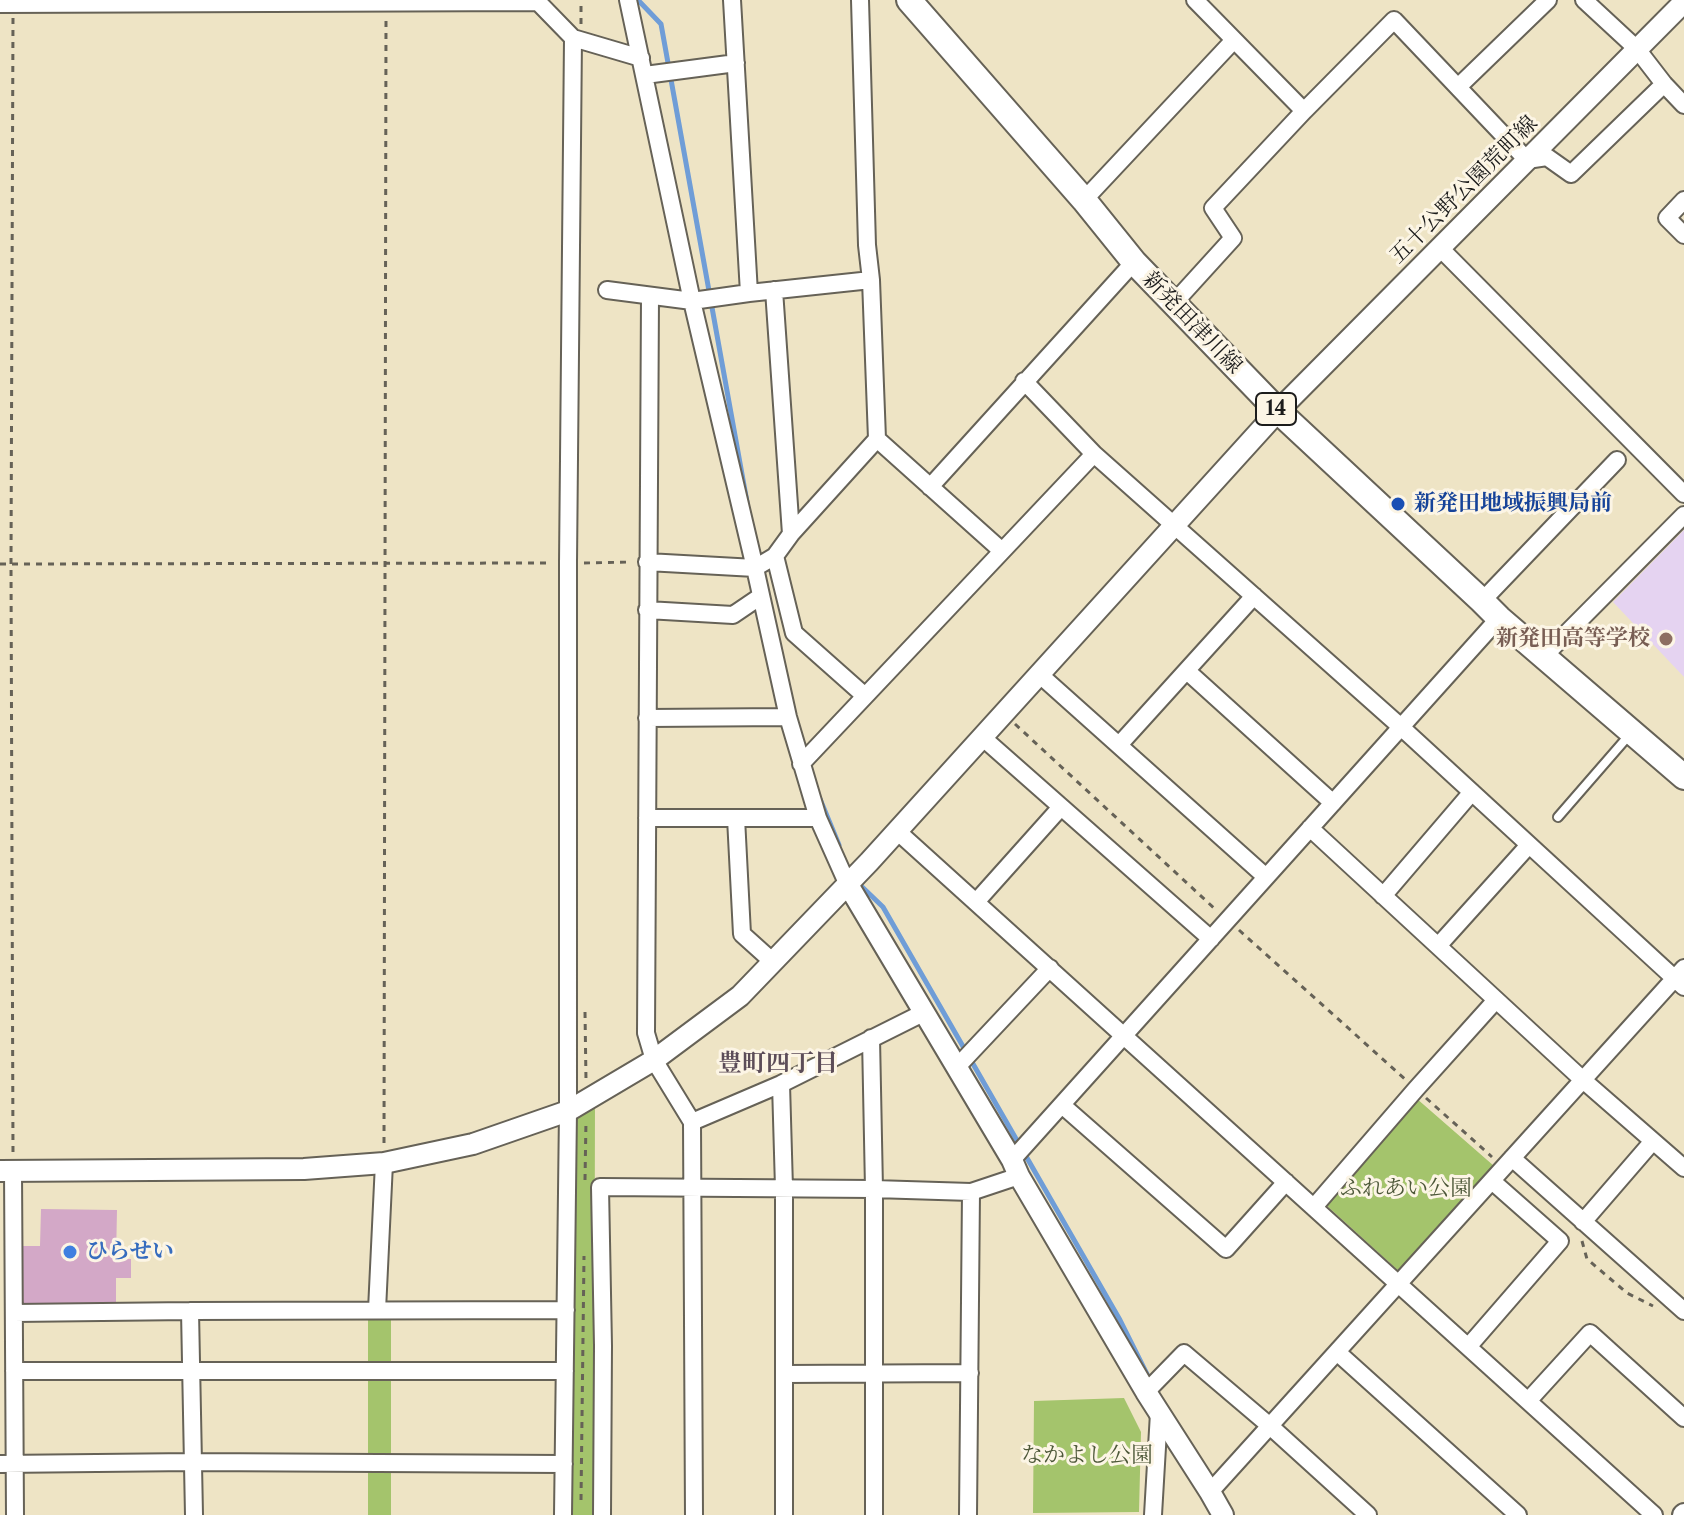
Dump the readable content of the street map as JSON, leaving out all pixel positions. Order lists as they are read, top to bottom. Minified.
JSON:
{"streets":{"main road":["新発田津川線","14"],"street":["五十公野公園荒町線"]},"crossings":[["五十公野公園荒町線","新発田津川線"]],"districts":["豊町四丁目"],"parks":["ふれあい公園","なかよし公園"],"places":["新発田地域振興局前","新発田高等学校","ひらせい"]}
